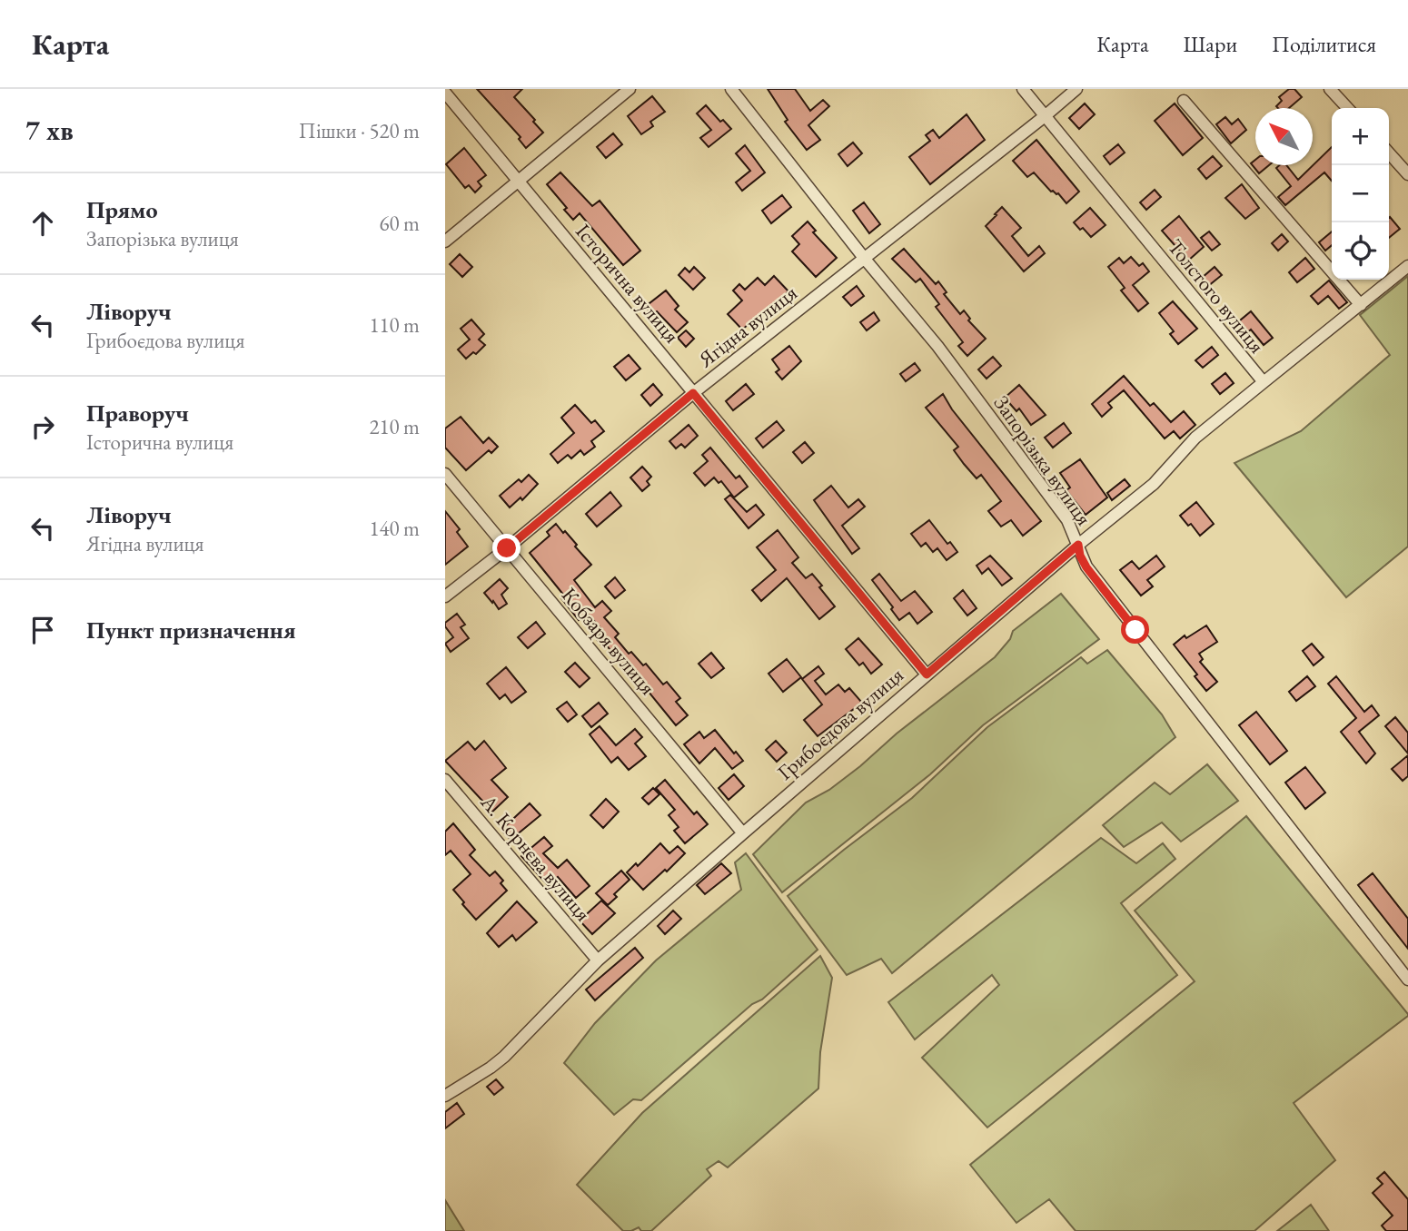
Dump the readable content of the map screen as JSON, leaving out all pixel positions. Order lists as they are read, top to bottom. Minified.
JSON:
{"streets":{"street":["Історична вулиця","Толстого вулиця","Ягідна вулиця","Запорізька вулиця","Кобзаря вулиця","Грибоєдова вулиця","А. Корнєва вулиця"]},"crossings":[["Історична вулиця","Ягідна вулиця"],["Історична вулиця","Грибоєдова вулиця"],["Толстого вулиця","Ягідна вулиця"],["Толстого вулиця","Грибоєдова вулиця"],["Ягідна вулиця","Запорізька вулиця"],["Ягідна вулиця","Кобзаря вулиця"],["Запорізька вулиця","Грибоєдова вулиця"],["Кобзаря вулиця","Грибоєдова вулиця"],["Грибоєдова вулиця","А. Корнєва вулиця"]],"north":"top left","page":{"header":"Карта","nav":["Карта","Шари","Поділитися"],"heading":["7 хв","Пішки · 520 m"],"map_buttons":["+","−"],"list":[["Прямо","Запорізька вулиця","60 m"],["Ліворуч","Грибоєдова вулиця","110 m"],["Праворуч","Історична вулиця","210 m"],["Ліворуч","Ягідна вулиця","140 m"],"Пункт призначення"]}}
